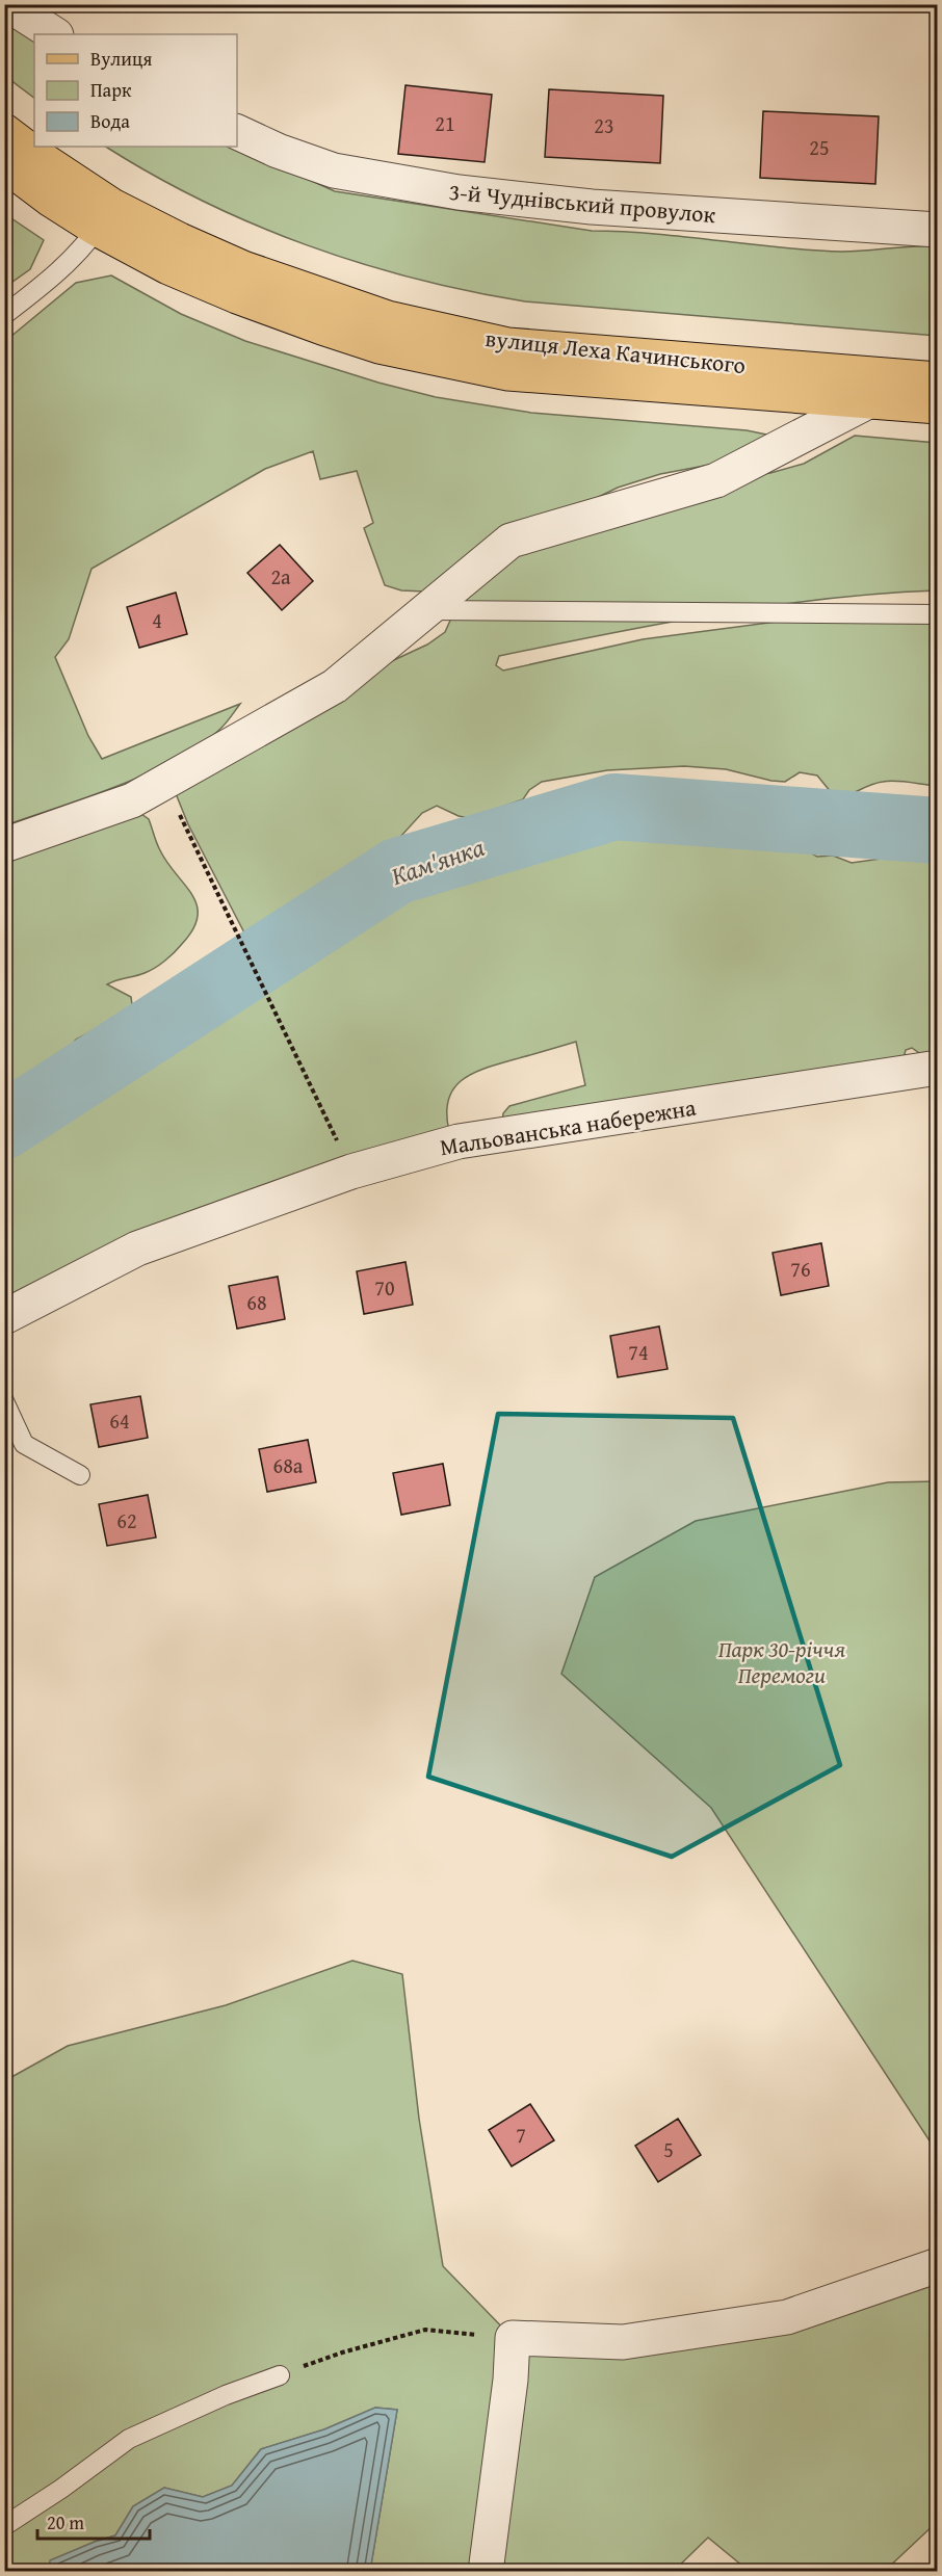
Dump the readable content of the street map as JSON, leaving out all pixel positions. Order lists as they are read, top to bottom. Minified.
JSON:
{"streets":{"main road":["вулиця Леха Качинського"],"street":["3-й Чуднівський провулок","Мальованська набережна"]},"water":["Кам'янка"],"parks":["Парк 30-річчя Перемоги"],"house_numbers":["21","23","25","2а","4","76","70","68","74","64","68а","62","7","5"],"legend":["Вулиця","Парк","Вода"],"scale_bar":"20 m"}
